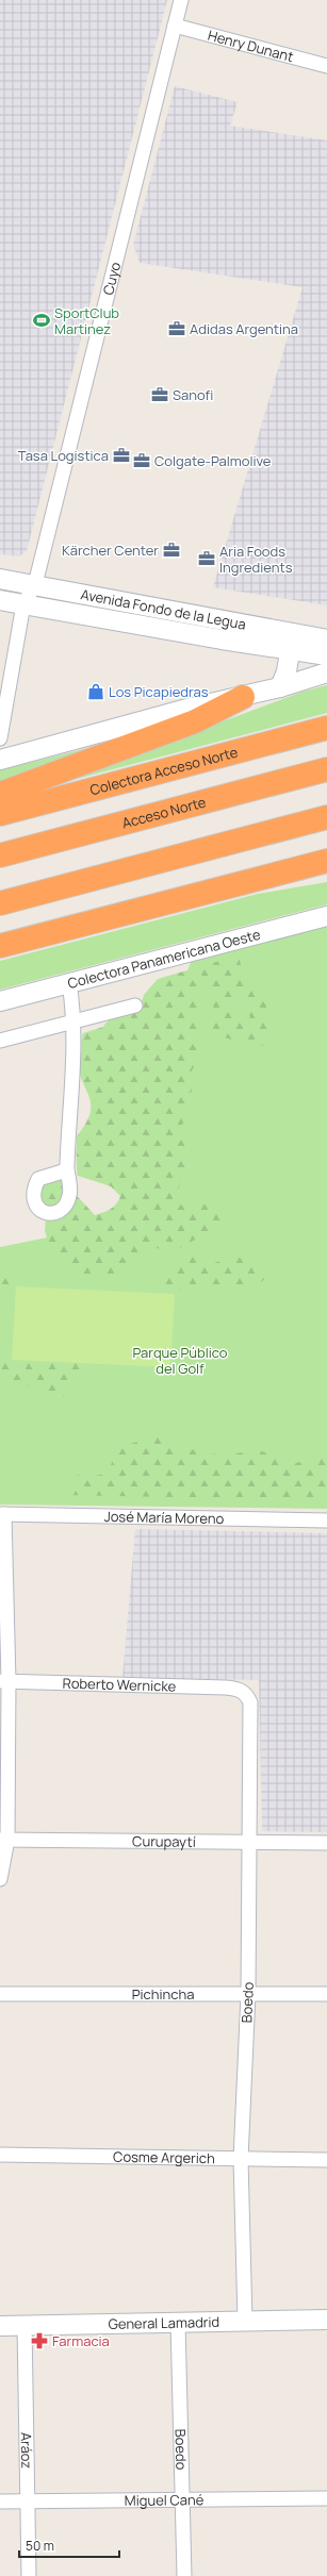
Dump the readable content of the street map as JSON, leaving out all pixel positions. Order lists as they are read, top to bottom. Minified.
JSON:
{"streets":{"highway":["Colectora Acceso Norte","Acceso Norte"],"street":["Henry Dunant","Cuyo","Avenida Fondo de la Legua","Colectora Panamericana Oeste","José María Moreno","Roberto Wernicke","Curupaytí","Pichincha","Boedo","Cosme Argerich","General Lamadrid","Aráoz","Miguel Cané"]},"crossings":[["Henry Dunant","Cuyo"],["Cuyo","Avenida Fondo de la Legua"],["Roberto Wernicke","Boedo"],["Curupaytí","Boedo"],["Pichincha","Boedo"],["Boedo","Cosme Argerich"],["Boedo","General Lamadrid"],["Boedo","Miguel Cané"],["General Lamadrid","Aráoz"],["Aráoz","Miguel Cané"]],"parks":["Parque Público del Golf"],"places":{"sports":["SportClub Martinez"],"office":["Adidas Argentina","Sanofi","Tasa Logistica","Colgate-Palmolive","Kärcher Center","Aria Foods Ingredients"],"shop":["Los Picapiedras"],"pharmacy":["Farmacia"]},"scale_bar":"50 m"}
